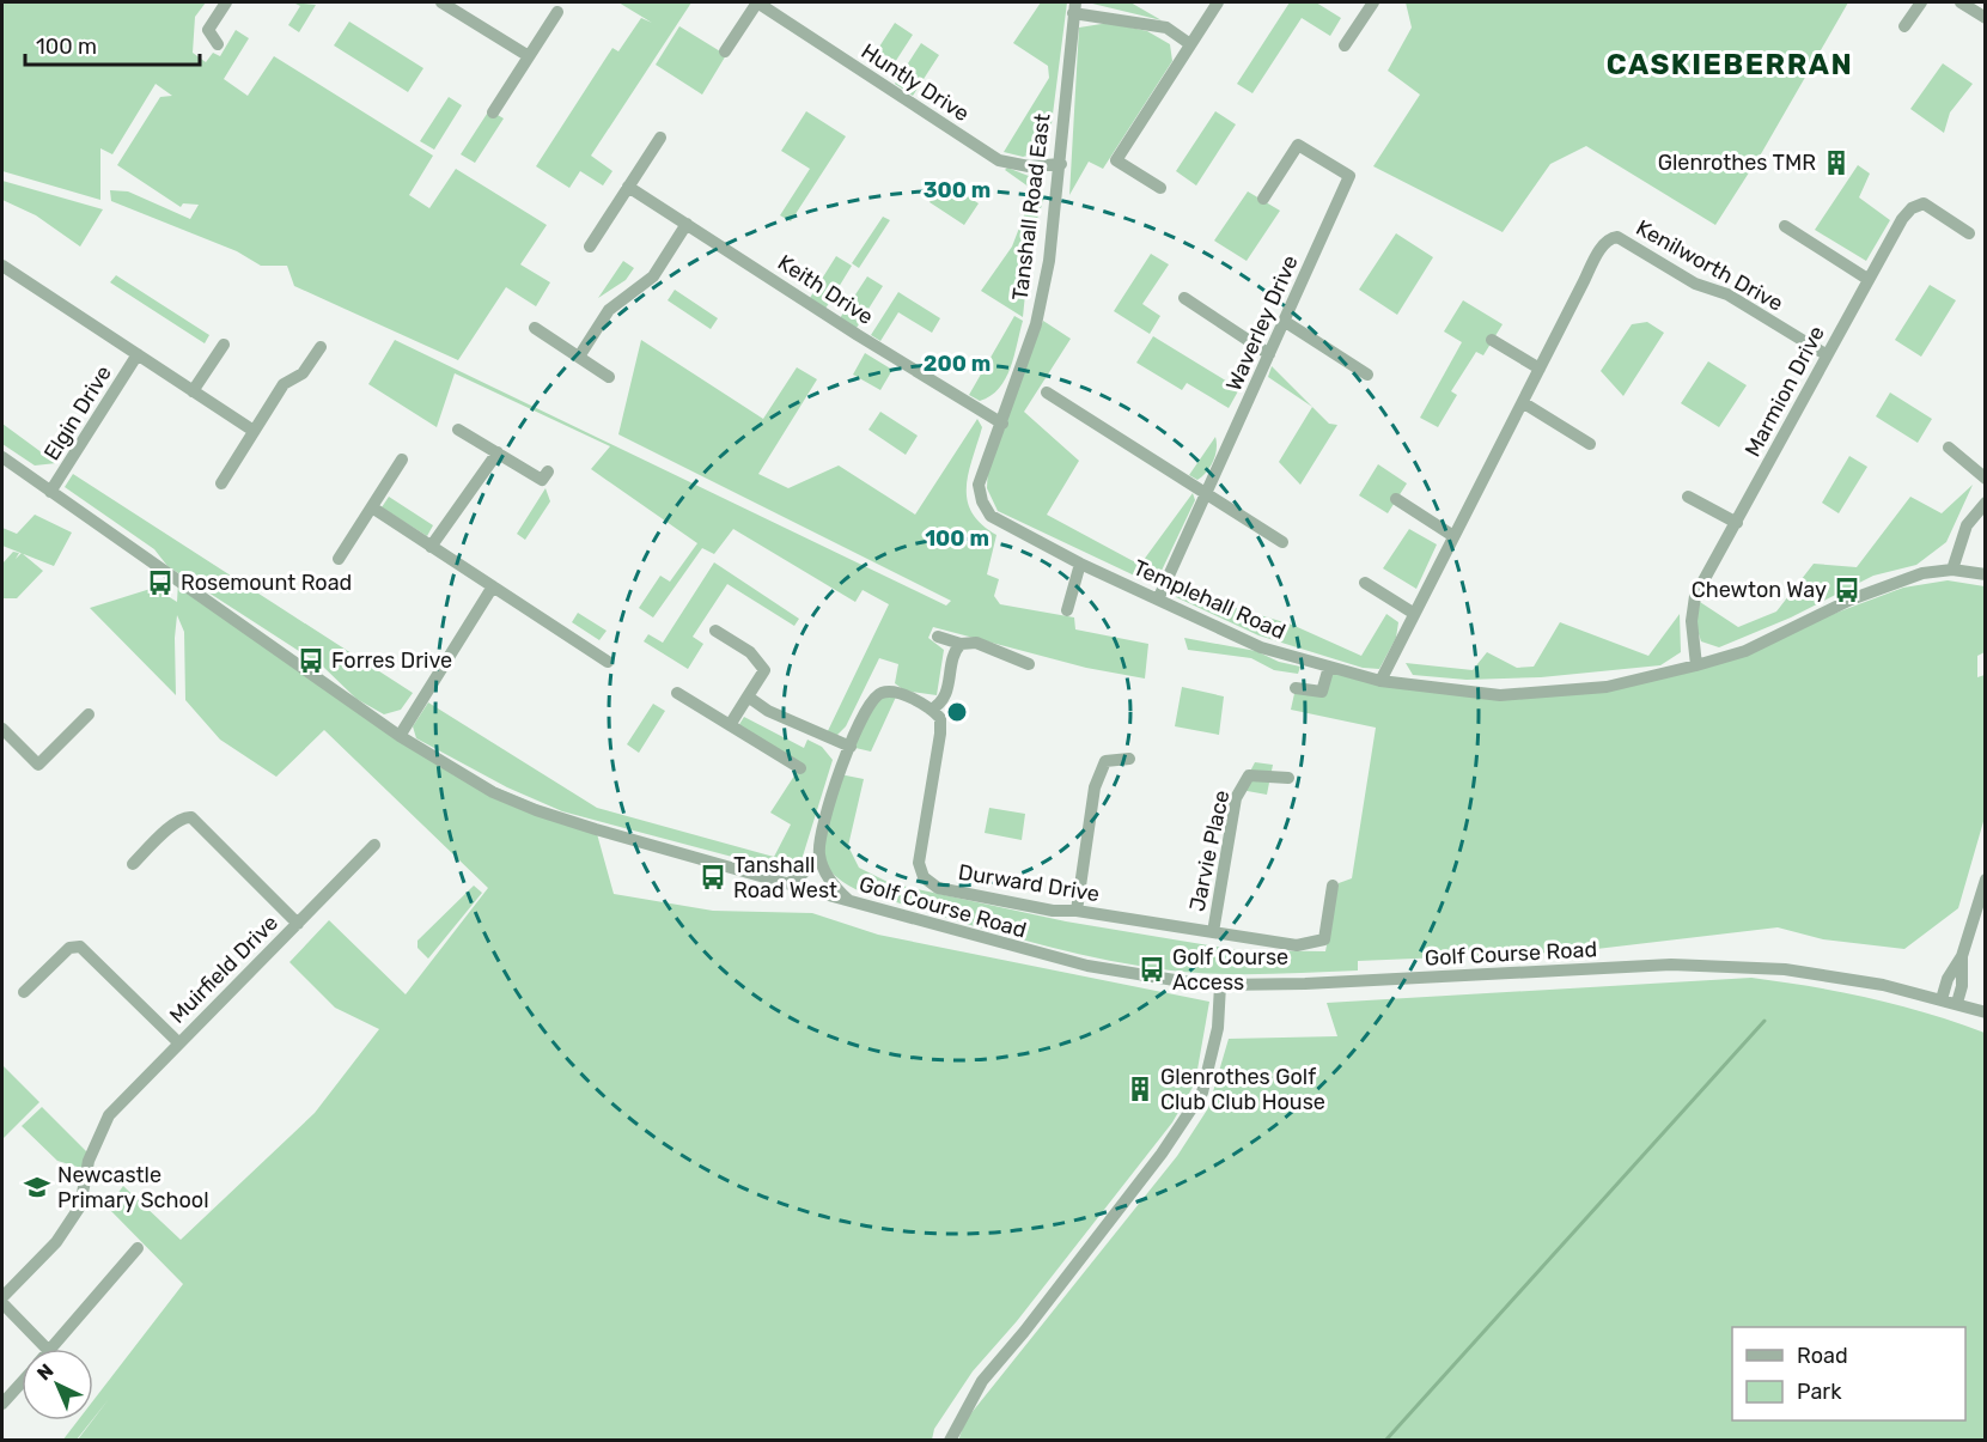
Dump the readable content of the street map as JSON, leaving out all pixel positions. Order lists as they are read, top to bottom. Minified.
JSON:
{"streets":{"street":["Huntly Drive","Tanshall Road East","Kenilworth Drive","Keith Drive","Waverley Drive","Marmion Drive","Elgin Drive","Templehall Road","Jarvie Place","Durward Drive","Golf Course Road","Muirfield Drive"]},"crossings":[["Huntly Drive","Tanshall Road East"],["Tanshall Road East","Keith Drive"],["Tanshall Road East","Templehall Road"],["Kenilworth Drive","Marmion Drive"],["Waverley Drive","Templehall Road"],["Marmion Drive","Templehall Road"],["Elgin Drive","Golf Course Road"],["Jarvie Place","Durward Drive"]],"districts":["CASKIEBERRAN"],"places":{"building":["Glenrothes TMR","Glenrothes Golf Club Club House"],"bus stop":["Rosemount Road","Chewton Way","Forres Drive","Tanshall Road West","Golf Course Access"],"school or university":["Newcastle Primary School"]},"legend":["Road","Park"],"scale_bar":"100 m","north":"top left","rings":["300 m","200 m","100 m"]}
